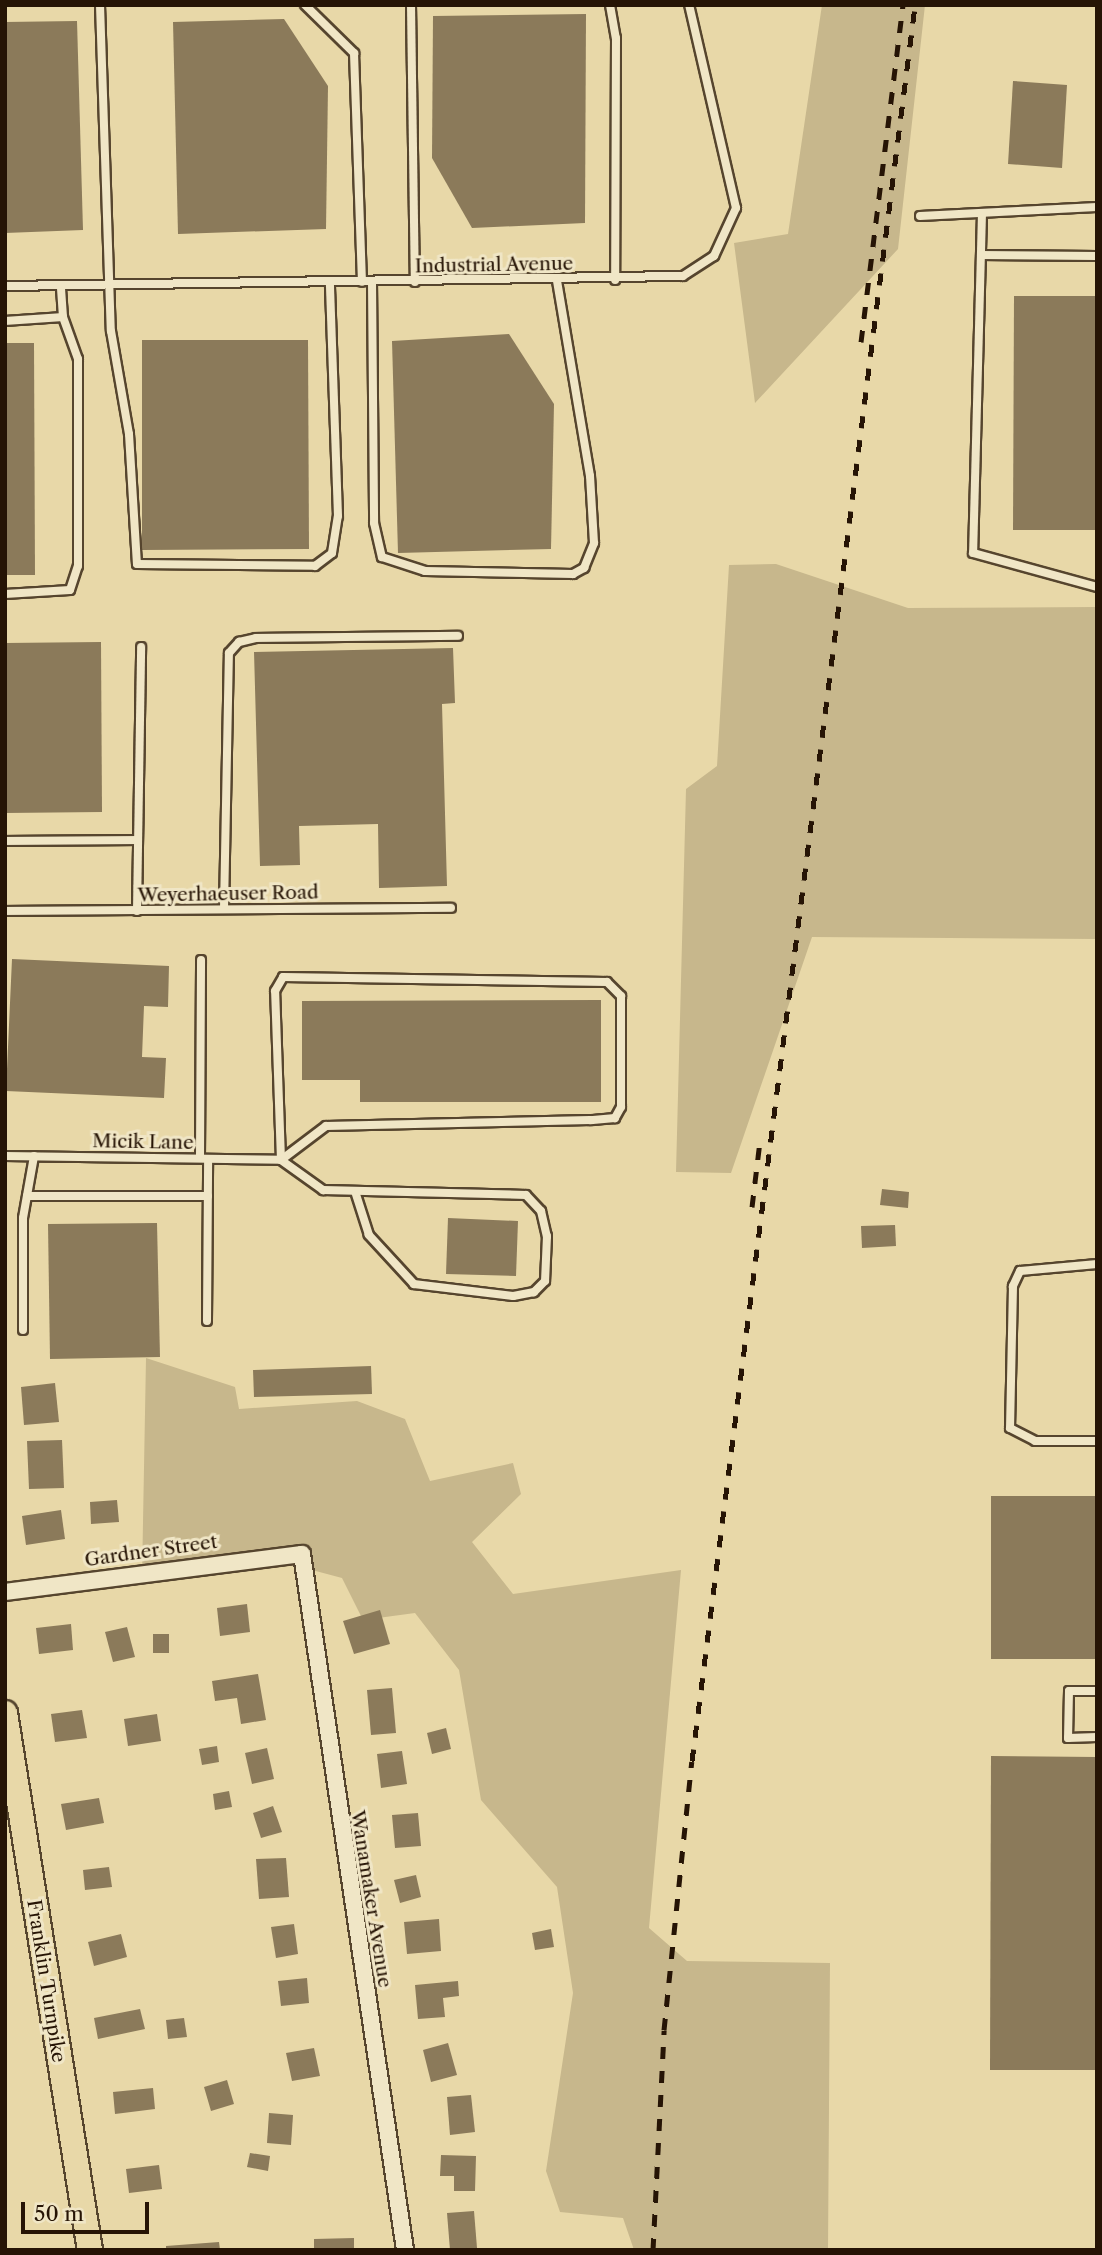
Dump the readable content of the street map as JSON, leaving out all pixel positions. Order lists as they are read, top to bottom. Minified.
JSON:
{"streets":{"main road":["Franklin Turnpike"],"street":["Gardner Street","Wanamaker Avenue"],"lane":["Industrial Avenue","Weyerhaeuser Road","Micik Lane"]},"crossings":[["Gardner Street","Wanamaker Avenue"]],"scale_bar":"50 m"}
